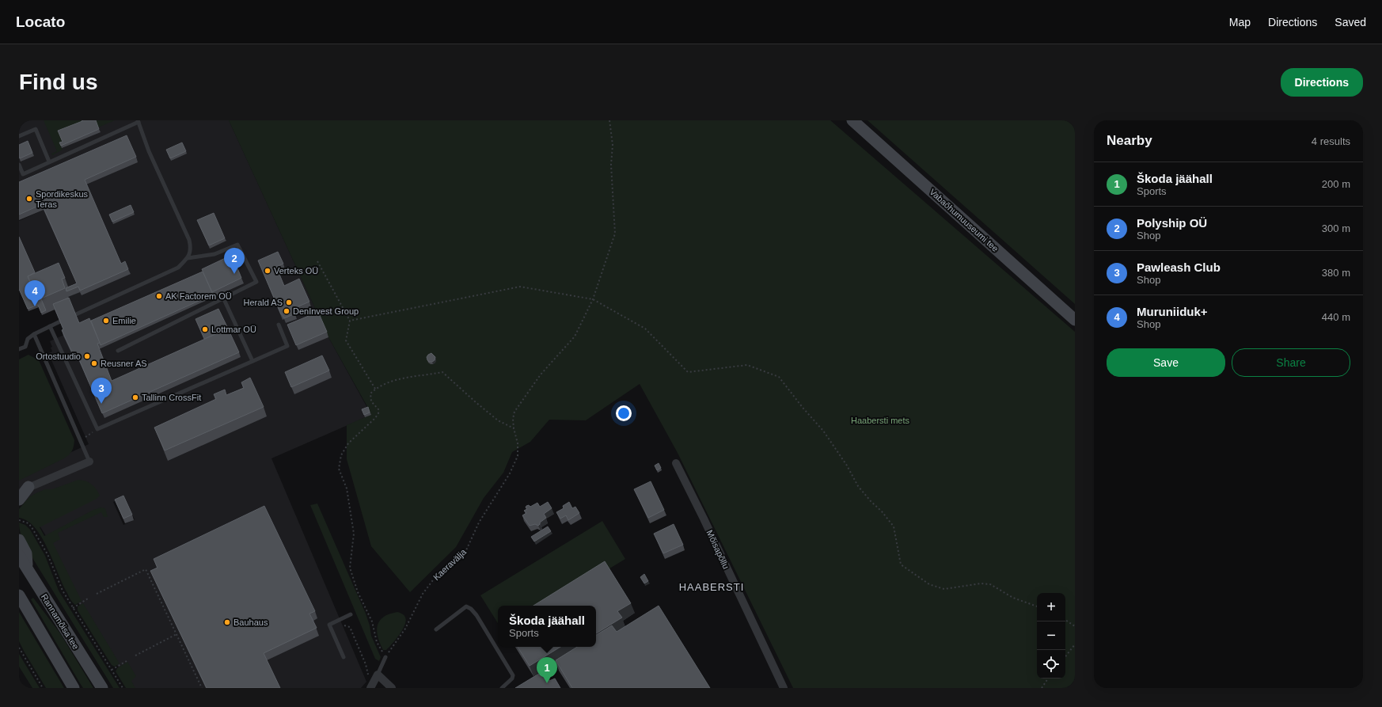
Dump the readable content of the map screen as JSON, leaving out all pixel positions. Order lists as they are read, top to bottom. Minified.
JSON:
{"streets":{"main road":["Vabaõhumuuseumi tee","Rannamõisa tee"],"street":["Mõisapõllu"],"path":["Kaeravälja"]},"districts":["HAABERSTI"],"parks":["Haabersti mets"],"places":["Spordikeskus Teras","Verteks OÜ","AK Factorem OÜ","Herald AS","DenInvest Group","Emilie","Lottmar OÜ","Ortostuudio","Reusner AS","Tallinn CrossFit","Bauhaus"],"page":{"header":"Locato","nav":["Map","Directions","Saved"],"buttons":["Directions",["Save","Share"]],"title":"Find us","heading":["Nearby","4 results"],"list":[{"mark":"1","name":"Škoda jäähall","note":"Sports","value":"200 m"},{"mark":"2","name":"Polyship OÜ","note":"Shop","value":"300 m"},{"mark":"3","name":"Pawleash Club","note":"Shop","value":"380 m"},{"mark":"4","name":"Muruniiduk+","note":"Shop","value":"440 m"}],"pins":["2","4","3","1"],"map_buttons":["+","−"],"popup":["Škoda jäähall","Sports"]}}
